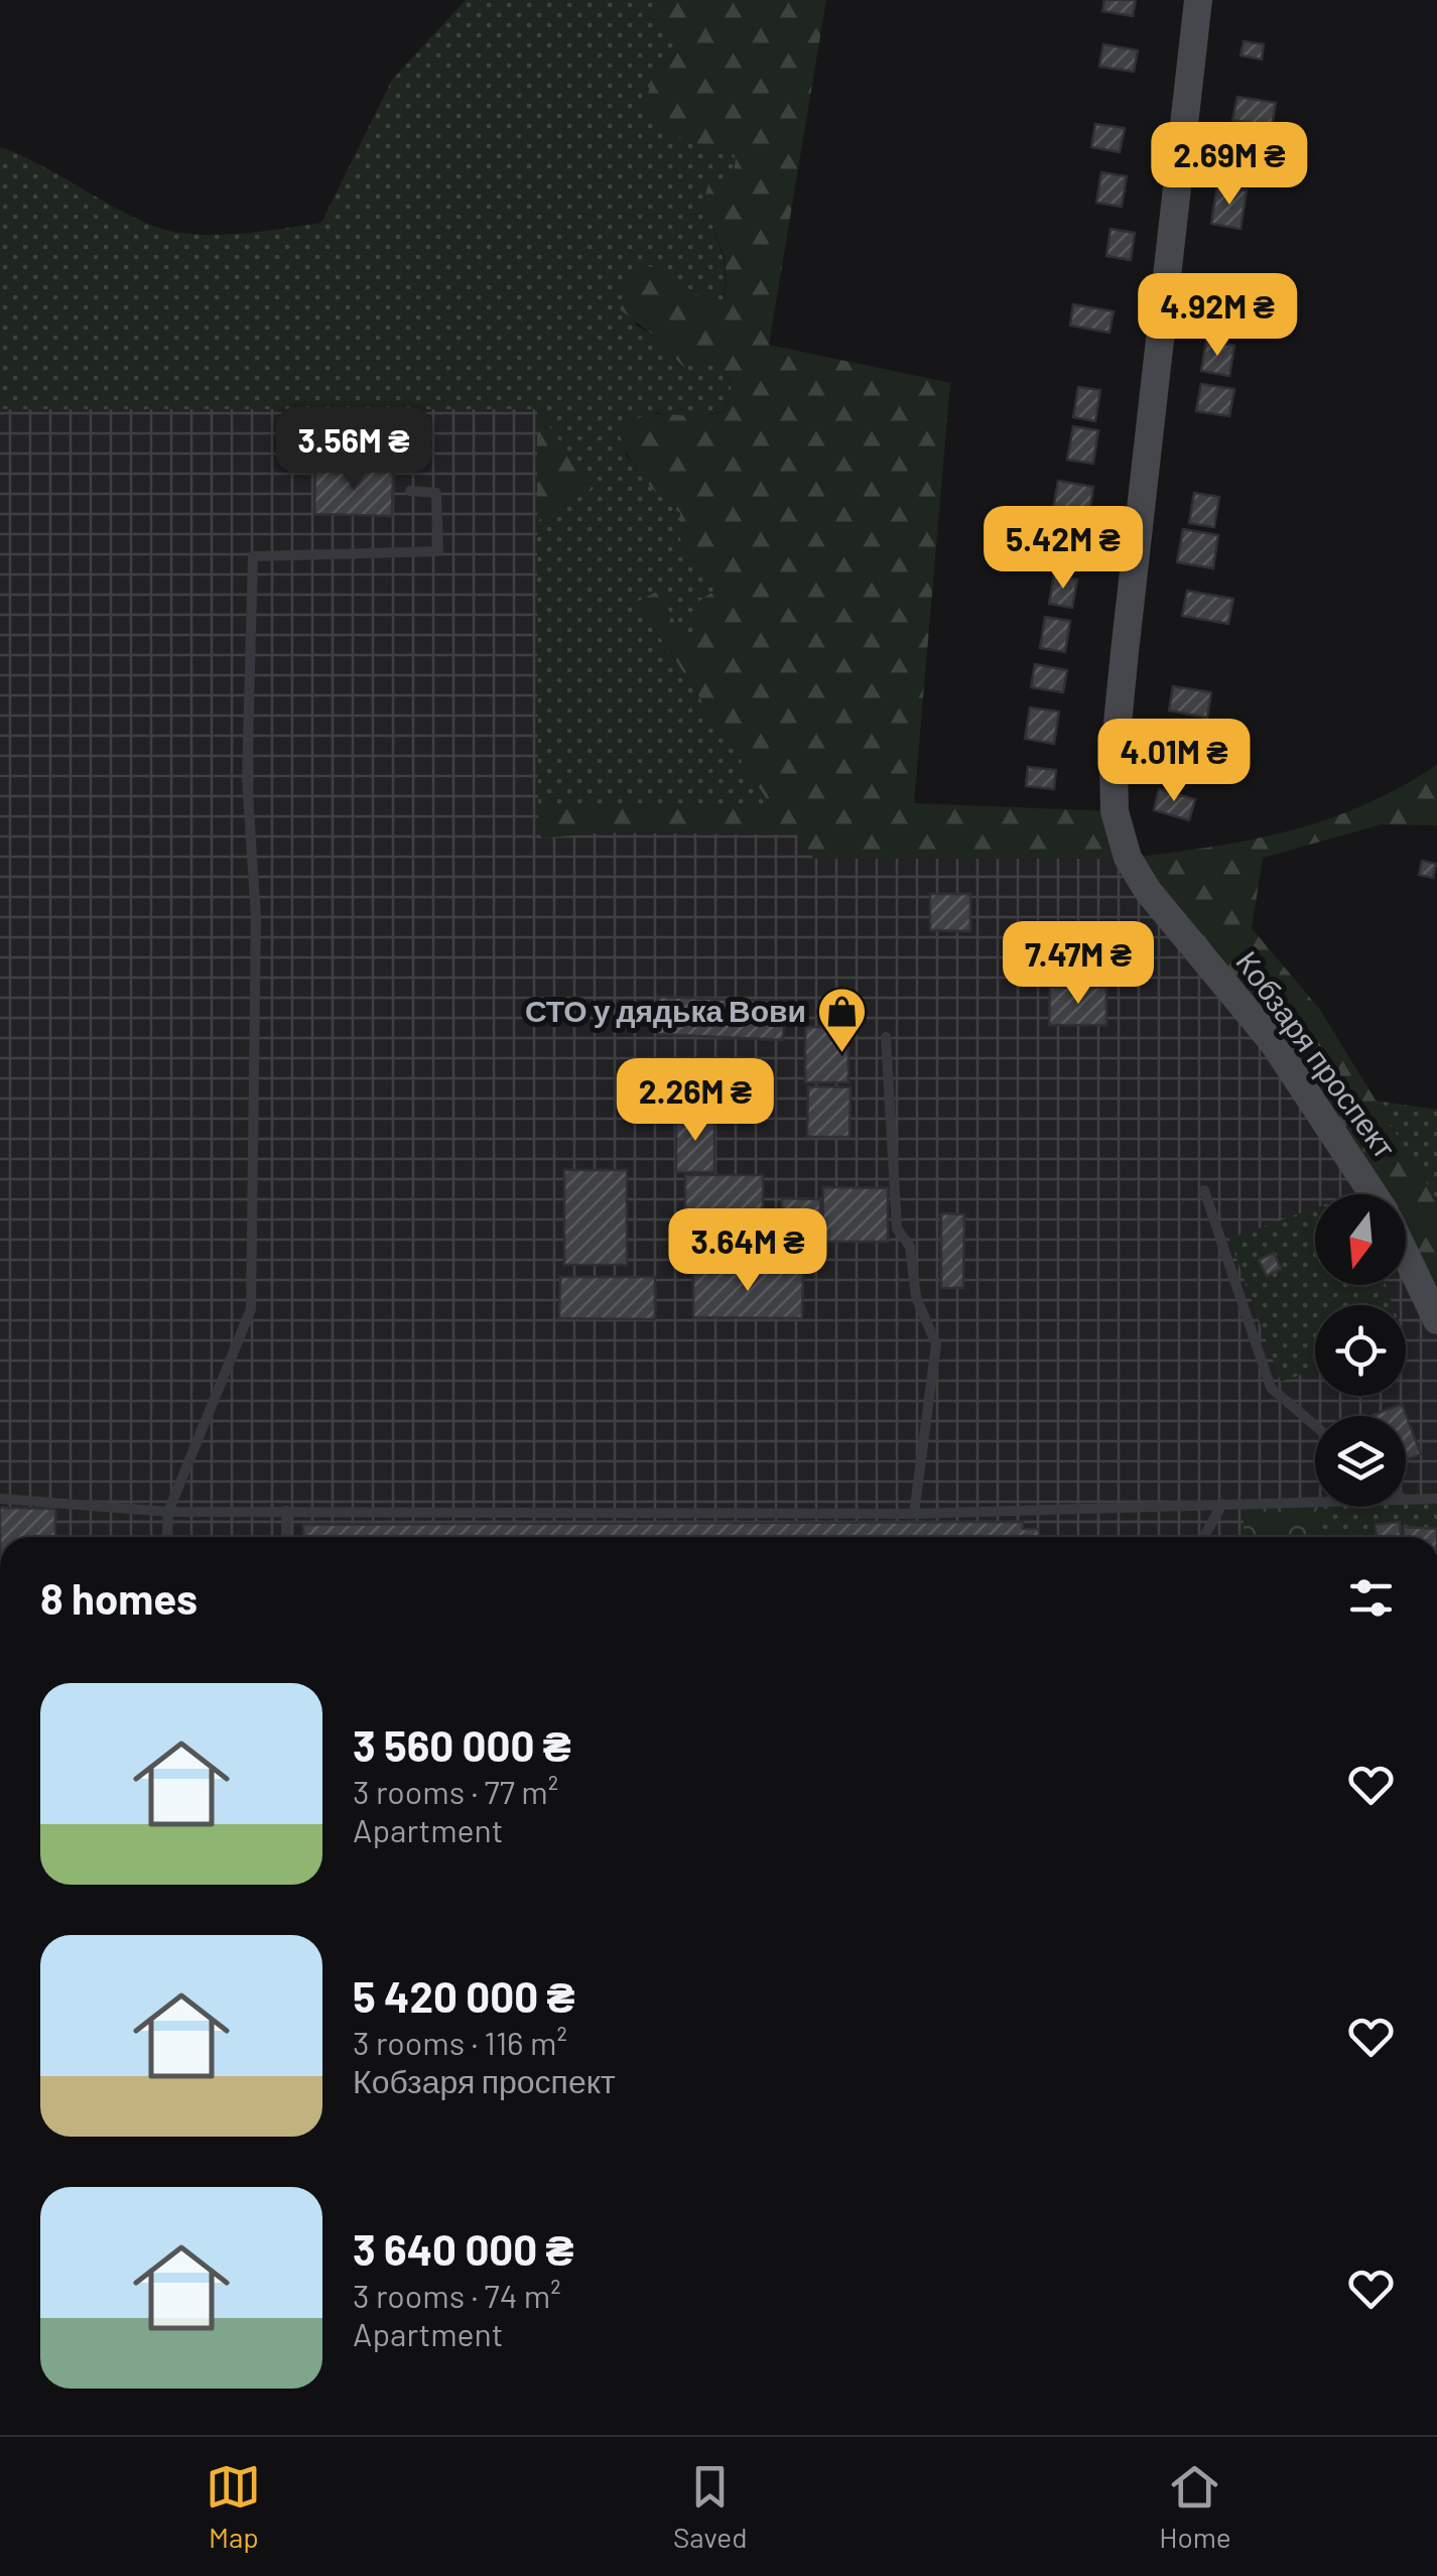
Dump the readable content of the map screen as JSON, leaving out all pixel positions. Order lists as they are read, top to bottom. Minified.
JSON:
{"streets":{"main road":["Кобзаря проспект"]},"places":{"shop":["СТО у дядька Вови"]},"north":"bottom","page":{"price":["2.69M ₴","4.92M ₴","3.56M ₴","5.42M ₴","4.01M ₴","7.47M ₴","2.26M ₴","3.64M ₴"],"heading":"8 homes","list":[{"name":"3 560 000 ₴","note":"3 rooms · 77 m² · Apartment"},{"name":"5 420 000 ₴","note":"3 rooms · 116 m² · Кобзаря проспект"},{"name":"3 640 000 ₴","note":"3 rooms · 74 m² · Apartment"}],"tabs":["Map","Saved","Home"]}}
